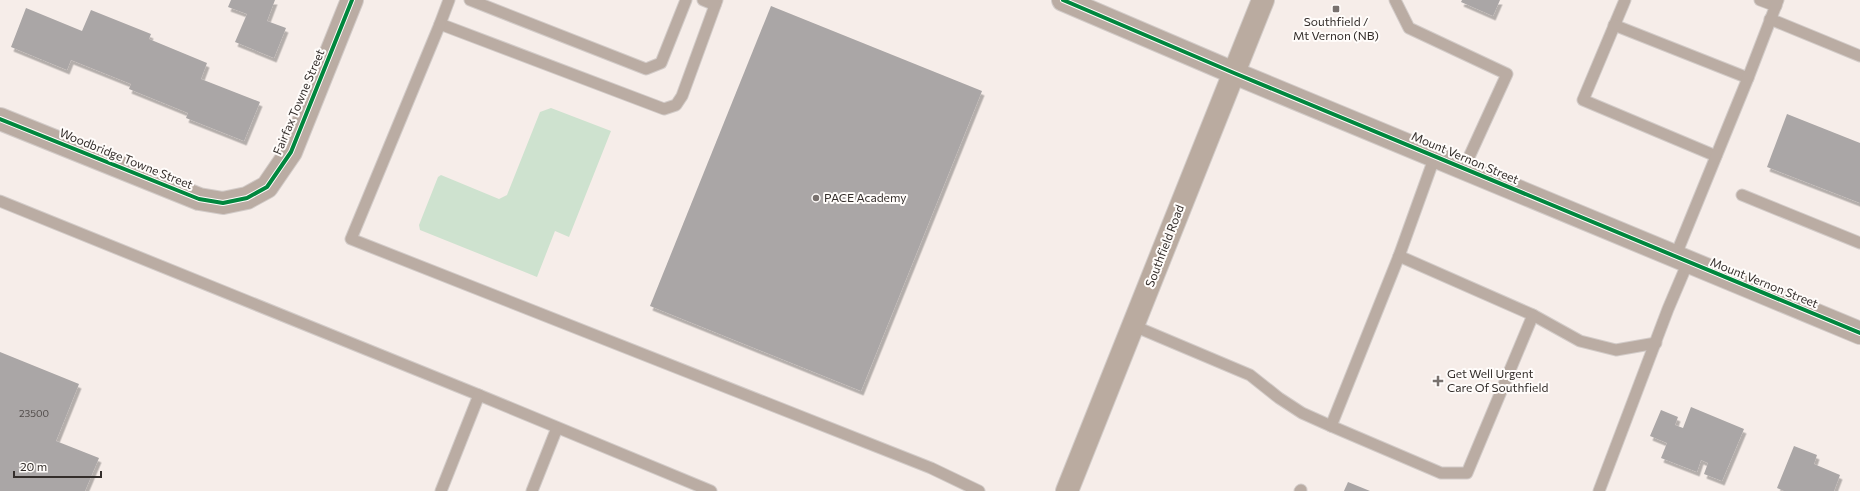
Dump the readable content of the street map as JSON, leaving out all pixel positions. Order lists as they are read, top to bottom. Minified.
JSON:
{"streets":{"main road":["Southfield Road"],"street":["Fairfax Towne Street","Mount Vernon Street","Woodbridge Towne Street"]},"crossings":[["Fairfax Towne Street","Woodbridge Towne Street"],["Mount Vernon Street","Southfield Road"]],"places":{"transit":["Southfield / Mt Vernon (NB)"],"other":["PACE Academy"],"health":["Get Well Urgent Care Of Southfield"]},"house_numbers":["23500"],"scale_bar":"20 m"}
